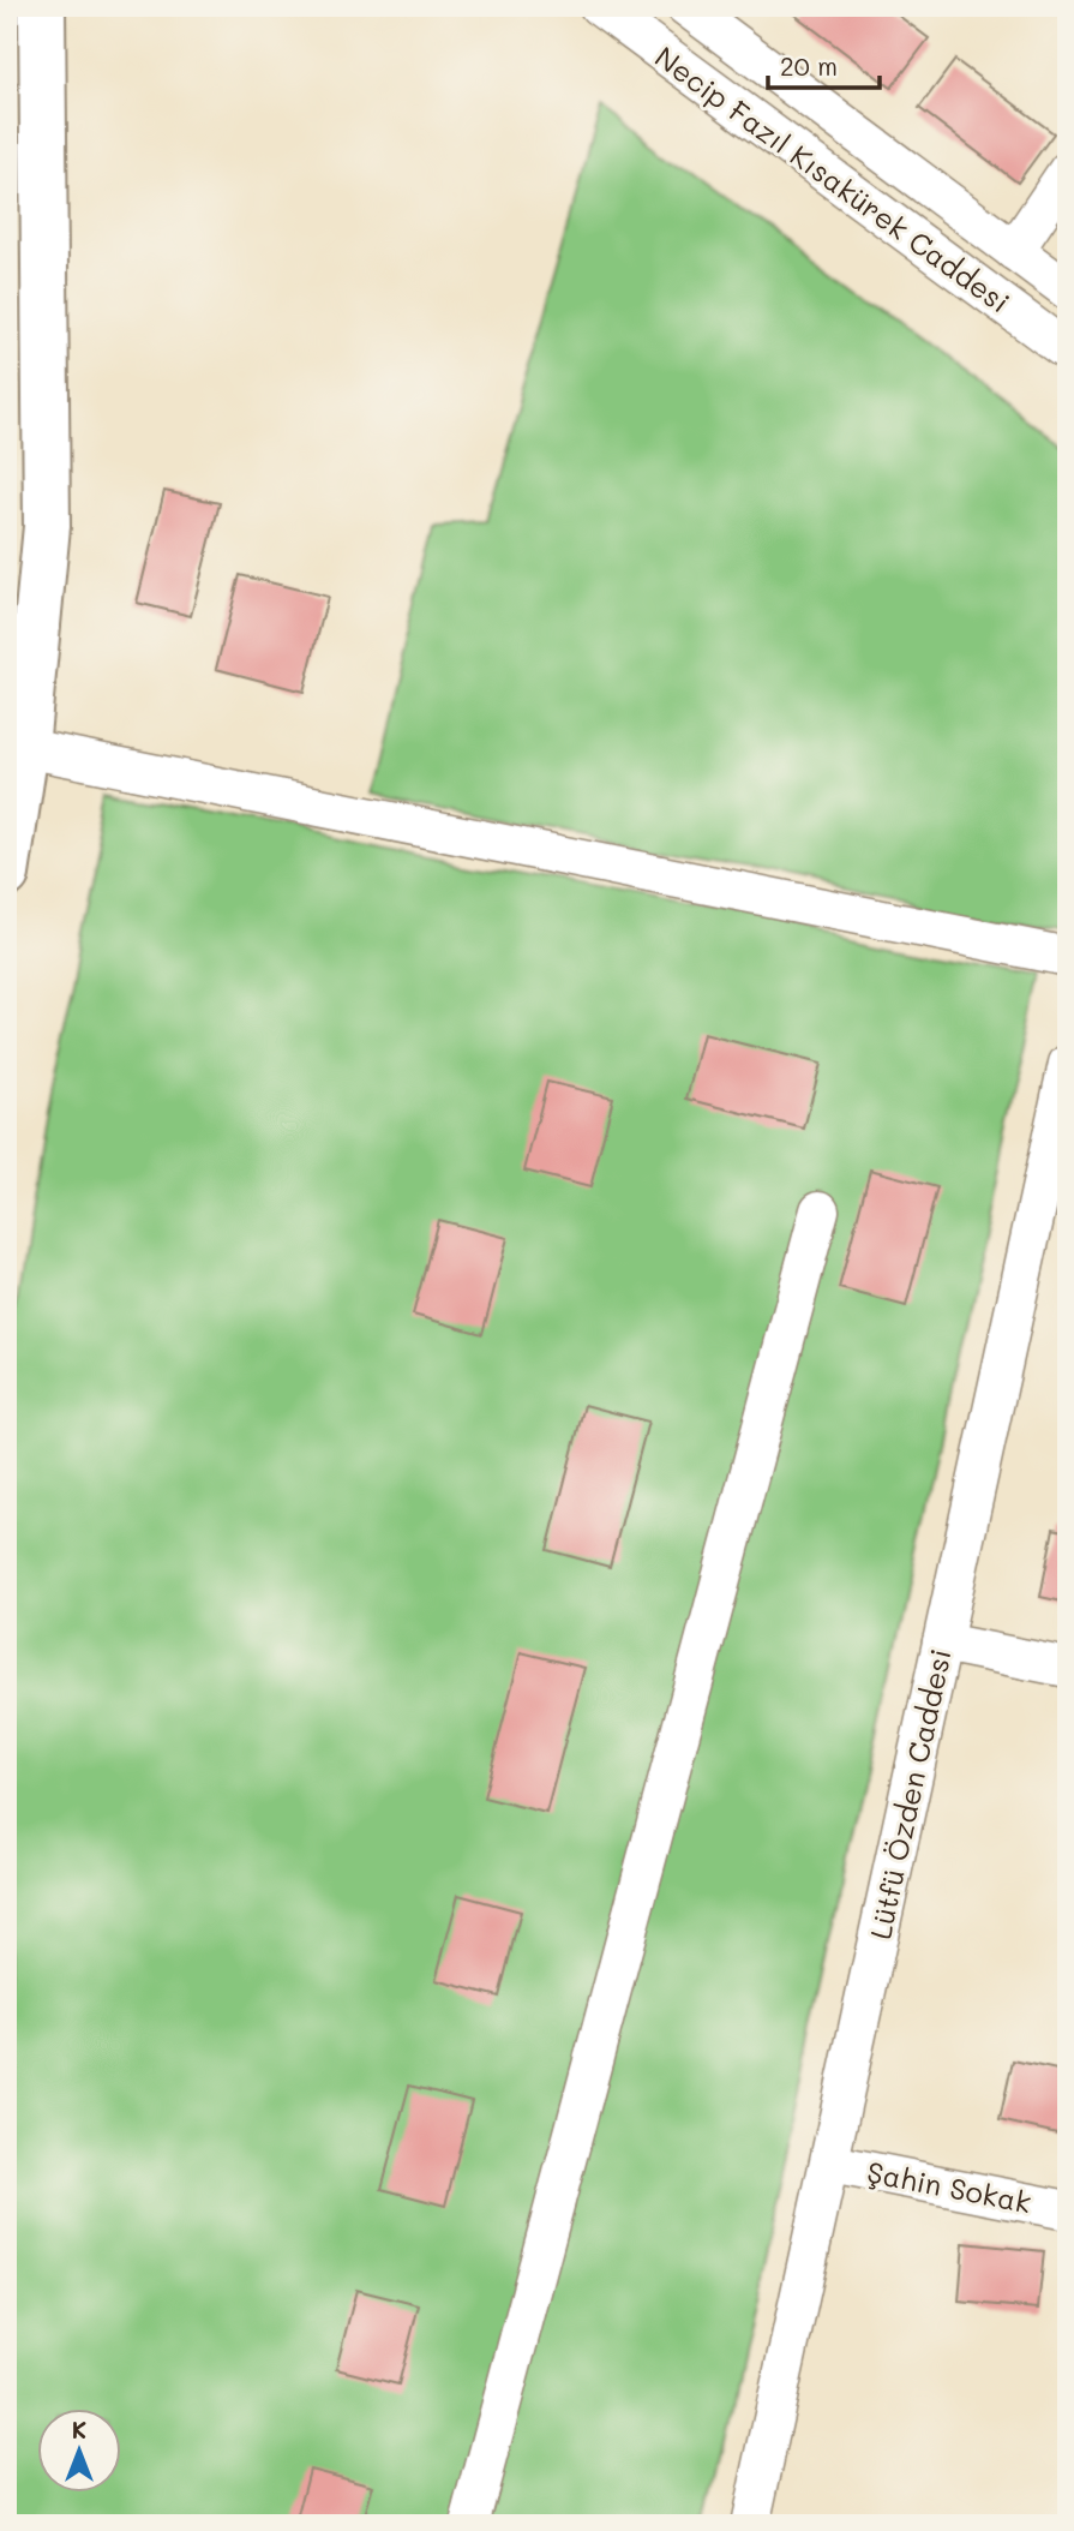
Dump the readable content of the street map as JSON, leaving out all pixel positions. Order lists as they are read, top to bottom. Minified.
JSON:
{"streets":{"street":["Necip Fazıl Kısakürek Caddesi","Lütfü Özden Caddesi","Şahin Sokak"]},"crossings":[["Lütfü Özden Caddesi","Şahin Sokak"]],"scale_bar":"20 m","north":"top"}
